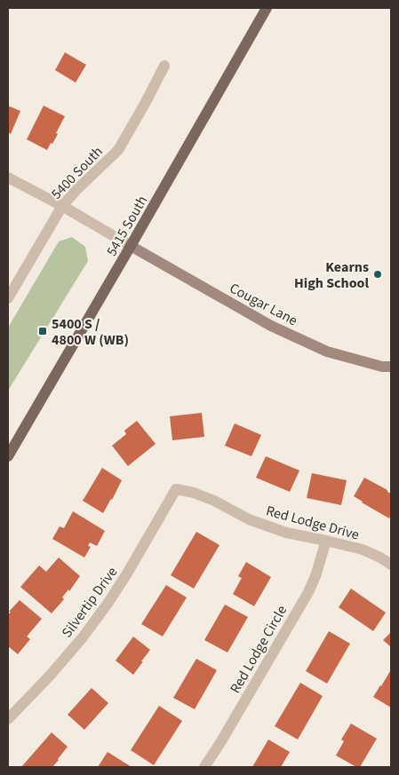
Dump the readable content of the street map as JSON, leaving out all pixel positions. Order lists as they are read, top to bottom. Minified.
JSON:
{"streets":{"main road":["5415 South","Cougar Lane"],"street":["5400 South","Red Lodge Drive","Silvertip Drive","Red Lodge Circle"]},"crossings":[["5415 South","Cougar Lane"],["Red Lodge Drive","Silvertip Drive"],["Red Lodge Drive","Red Lodge Circle"]],"places":{"other":["Kearns High School"],"transit":["5400 S / 4800 W (WB)"]}}
